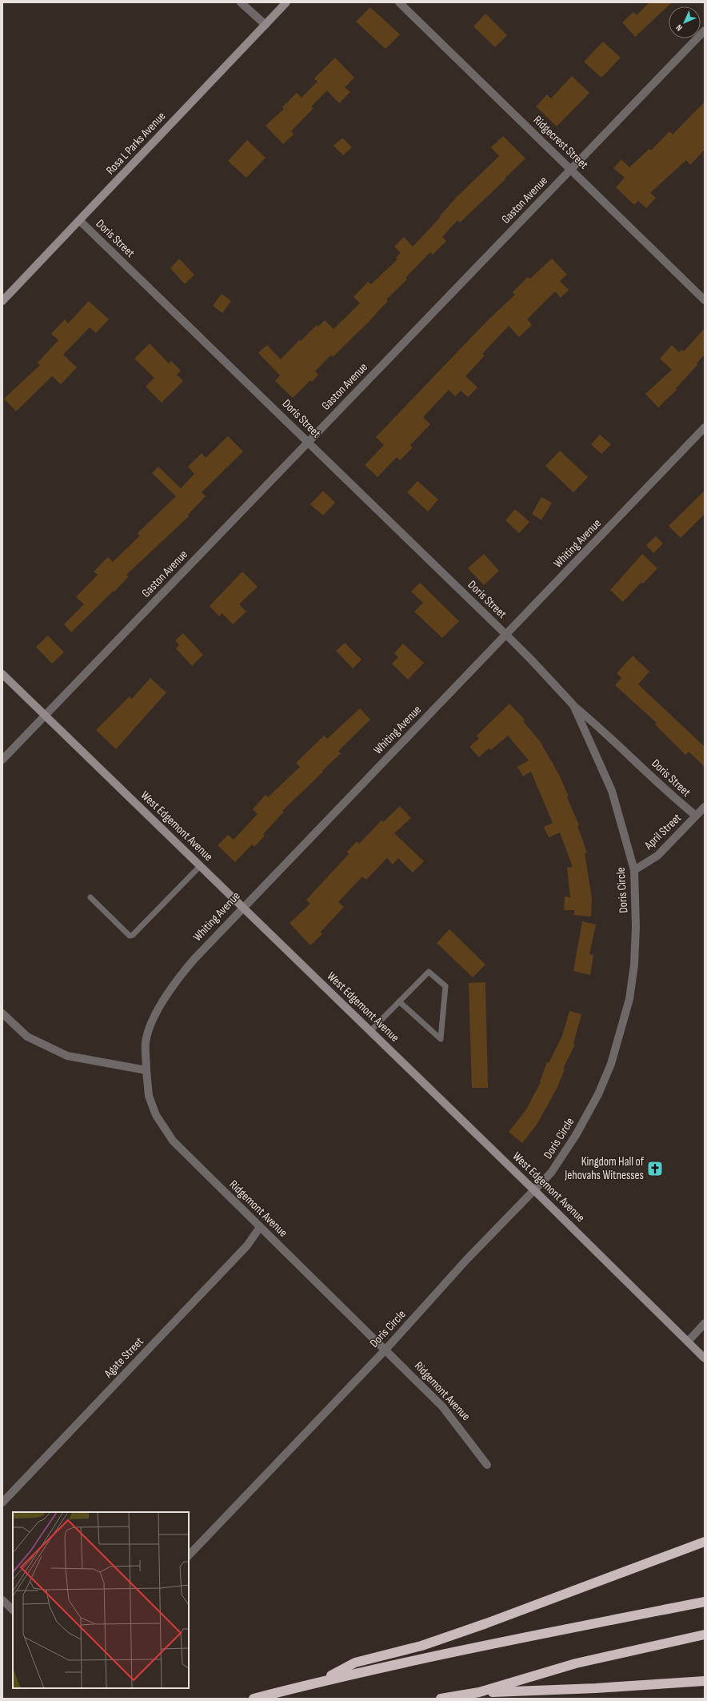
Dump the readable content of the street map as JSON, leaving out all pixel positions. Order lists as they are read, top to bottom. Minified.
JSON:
{"streets":{"street":["Ridgecrest Street","Rosa L Parks Avenue","Gaston Avenue","Doris Street","Whiting Avenue","West Edgemont Avenue","April Street","Doris Circle","Ridgemont Avenue","Agate Street"]},"crossings":[["Ridgecrest Street","Gaston Avenue"],["Rosa L Parks Avenue","Doris Street"],["Gaston Avenue","Doris Street"],["Gaston Avenue","West Edgemont Avenue"],["Doris Street","Whiting Avenue"],["Doris Street","April Street"],["Doris Street","Doris Circle"],["Whiting Avenue","West Edgemont Avenue"],["Whiting Avenue","Doris Circle"],["Whiting Avenue","Ridgemont Avenue"],["West Edgemont Avenue","Doris Circle"],["April Street","Doris Circle"],["Doris Circle","Ridgemont Avenue"],["Ridgemont Avenue","Agate Street"]],"places":{"church":["Kingdom Hall of Jehovahs Witnesses"]},"north":"bottom left"}
